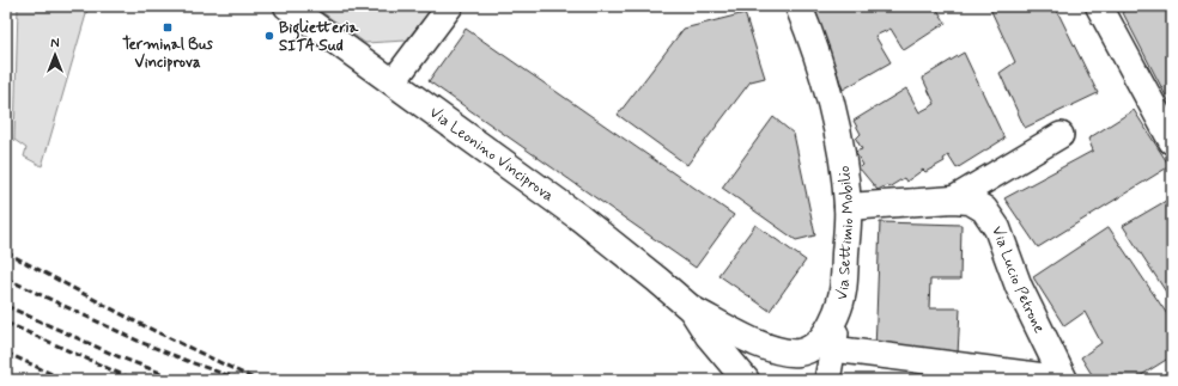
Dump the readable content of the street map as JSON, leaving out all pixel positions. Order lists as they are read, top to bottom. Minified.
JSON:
{"streets":{"main road":["Via Leonino Vinciprova","Via Settimio Mobilio","Via Lucio Petrone"]},"crossings":[["Via Leonino Vinciprova","Via Settimio Mobilio"],["Via Settimio Mobilio","Via Lucio Petrone"]],"places":{"transit":["Terminal Bus Vinciprova"],"other":["Biglietteria SITA Sud"]},"north":"top"}
